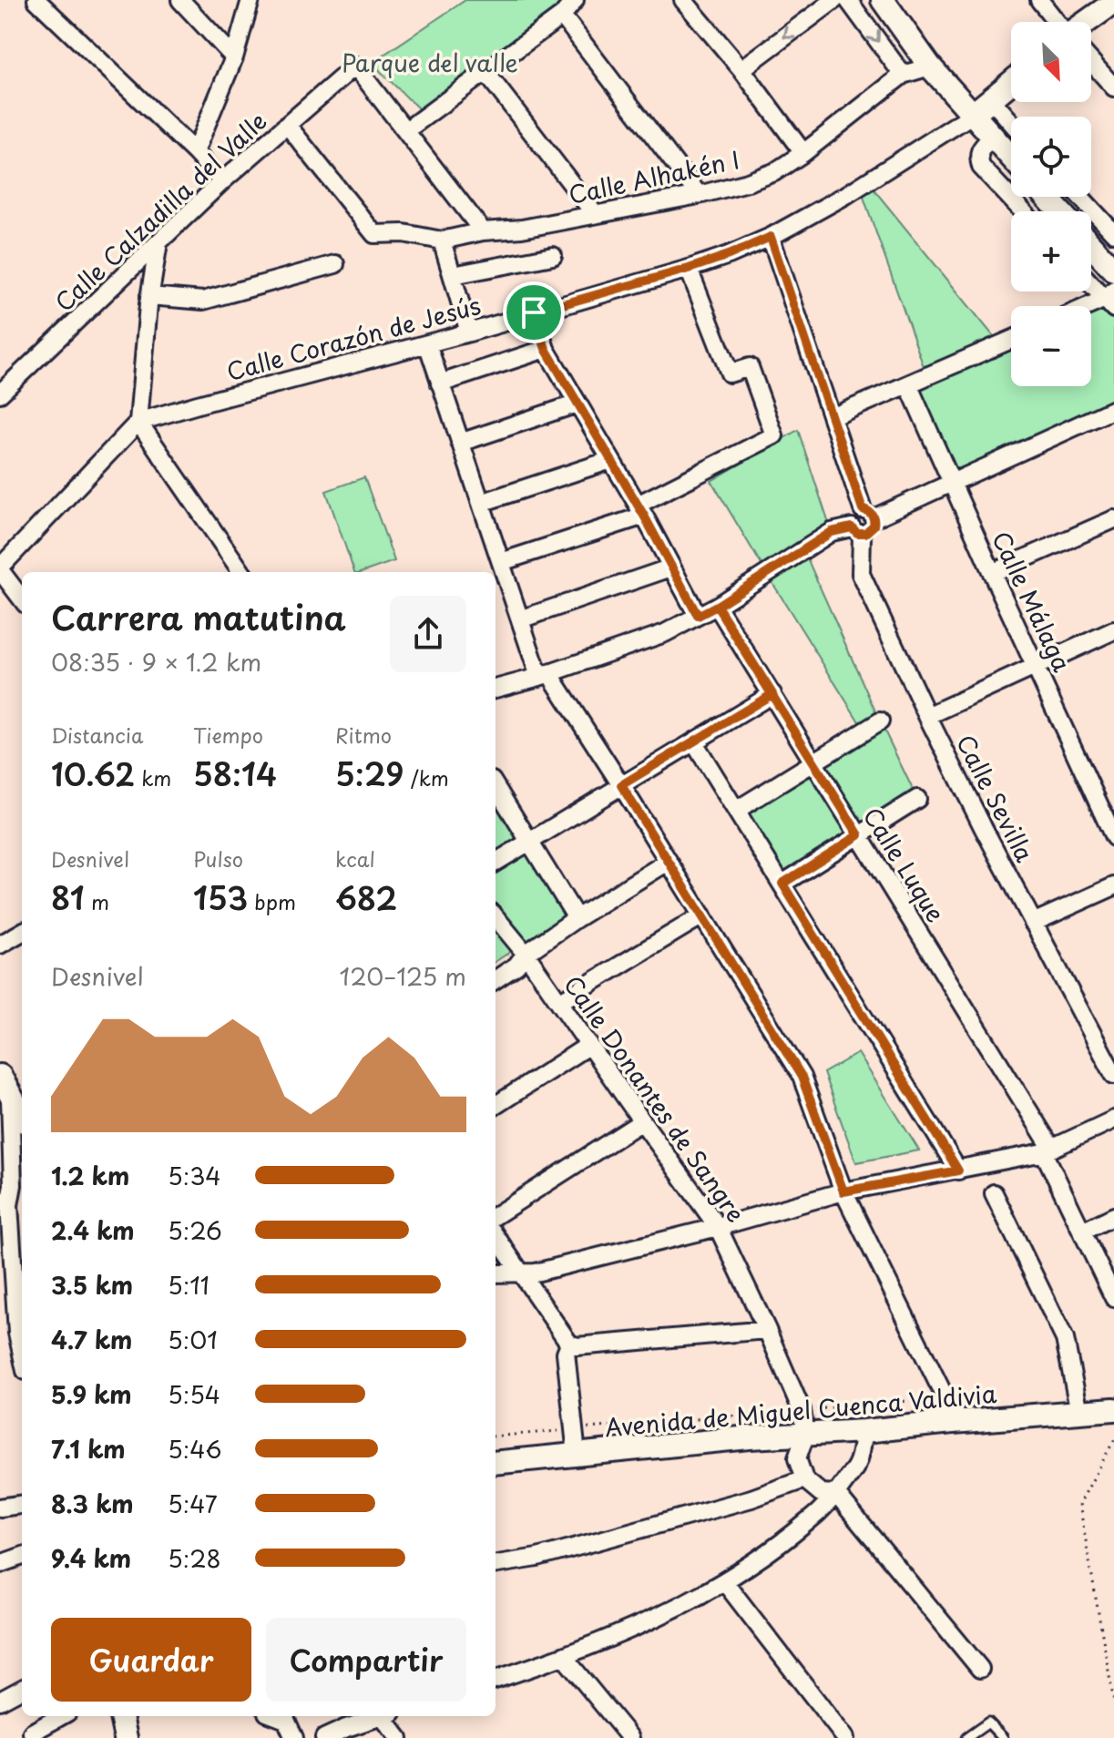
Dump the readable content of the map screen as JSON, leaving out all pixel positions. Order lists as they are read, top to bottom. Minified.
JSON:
{"streets":{"street":["Calle Alhakén I","Calle Calzadilla del Valle","Calle Corazón de Jesús","Calle Málaga","Calle Sevilla","Calle Luque","Calle Donantes de Sangre","Avenida de Miguel Cuenca Valdivia"]},"crossings":[["Calle Donantes de Sangre","Avenida de Miguel Cuenca Valdivia"]],"parks":["Parque del valle"],"north":"bottom right","page":{"map_buttons":["+","−"],"heading":["Carrera matutina","08:35 · 9 × 1.2 km"],"stats":[["Distancia","10.62 km"],["Tiempo","58:14"],["Ritmo","5:29 /km"],["Desnivel","81 m"],["Pulso","153 bpm"],["kcal","682"]],"chart":["Desnivel","120–125 m"],"list":[{"name":"1.2 km","note":"5:34"},{"name":"2.4 km","note":"5:26"},{"name":"3.5 km","note":"5:11"},{"name":"4.7 km","note":"5:01"},{"name":"5.9 km","note":"5:54"},{"name":"7.1 km","note":"5:46"},{"name":"8.3 km","note":"5:47"},{"name":"9.4 km","note":"5:28"}],"buttons":["Guardar","Compartir"]}}
